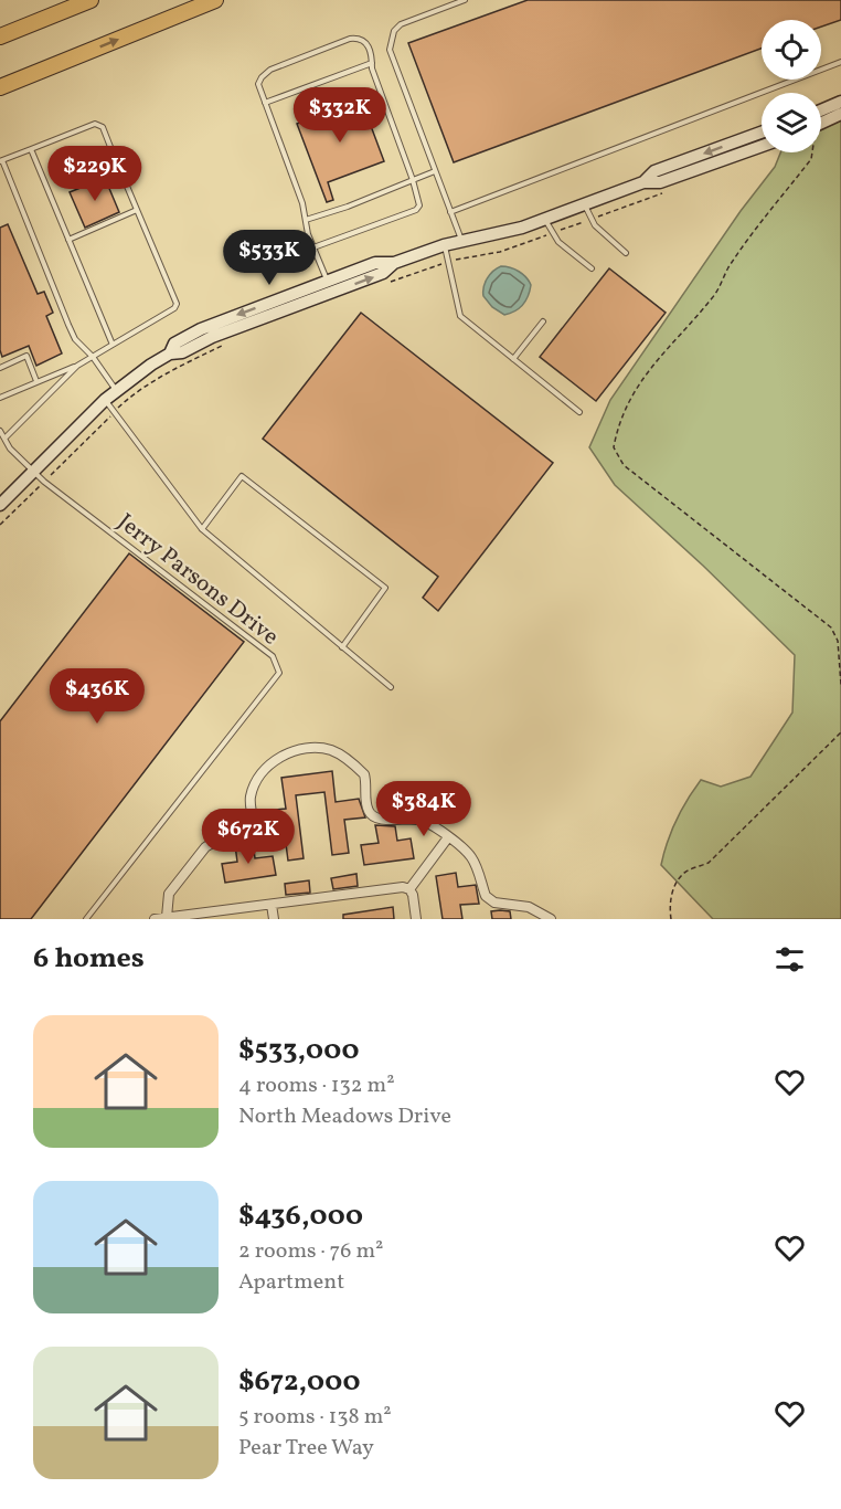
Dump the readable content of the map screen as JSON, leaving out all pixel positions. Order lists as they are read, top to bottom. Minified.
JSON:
{"streets":{"lane":["Jerry Parsons Drive"]},"page":{"price":["$332K","$229K","$533K","$436K","$384K","$672K"],"heading":"6 homes","list":[{"name":"$533,000","note":"4 rooms · 132 m² · North Meadows Drive"},{"name":"$436,000","note":"2 rooms · 76 m² · Apartment"},{"name":"$672,000","note":"5 rooms · 138 m² · Pear Tree Way"}]}}
